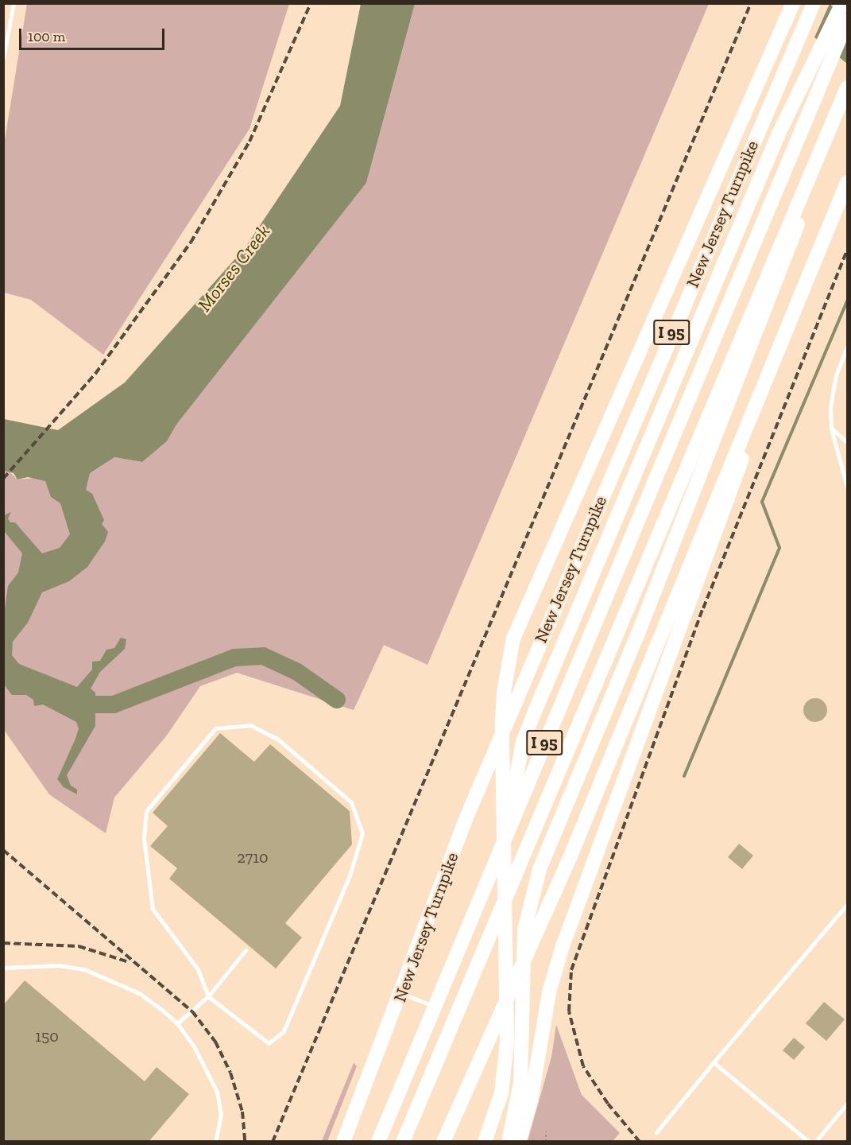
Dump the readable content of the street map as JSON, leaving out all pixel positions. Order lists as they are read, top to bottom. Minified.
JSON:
{"streets":{"highway":["New Jersey Turnpike","I 95"]},"water":["Morses Creek"],"house_numbers":["2710","150"],"scale_bar":"100 m"}
